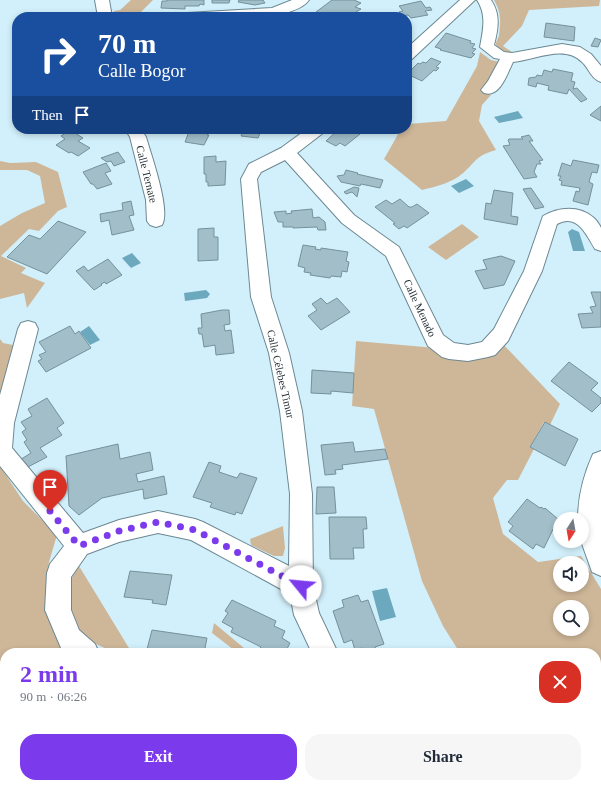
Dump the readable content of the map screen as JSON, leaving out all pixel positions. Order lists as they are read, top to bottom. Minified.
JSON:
{"streets":{"street":["Calle Ternate","Calle Menado","Calle Célebes Timur"]},"crossings":[["Calle Menado","Calle Célebes Timur"]],"north":"bottom","page":{"turn":["70 m","Calle Bogor"],"then":"Then","heading":["2 min","90 m · 06:26"],"buttons":["Exit","Share"]}}
